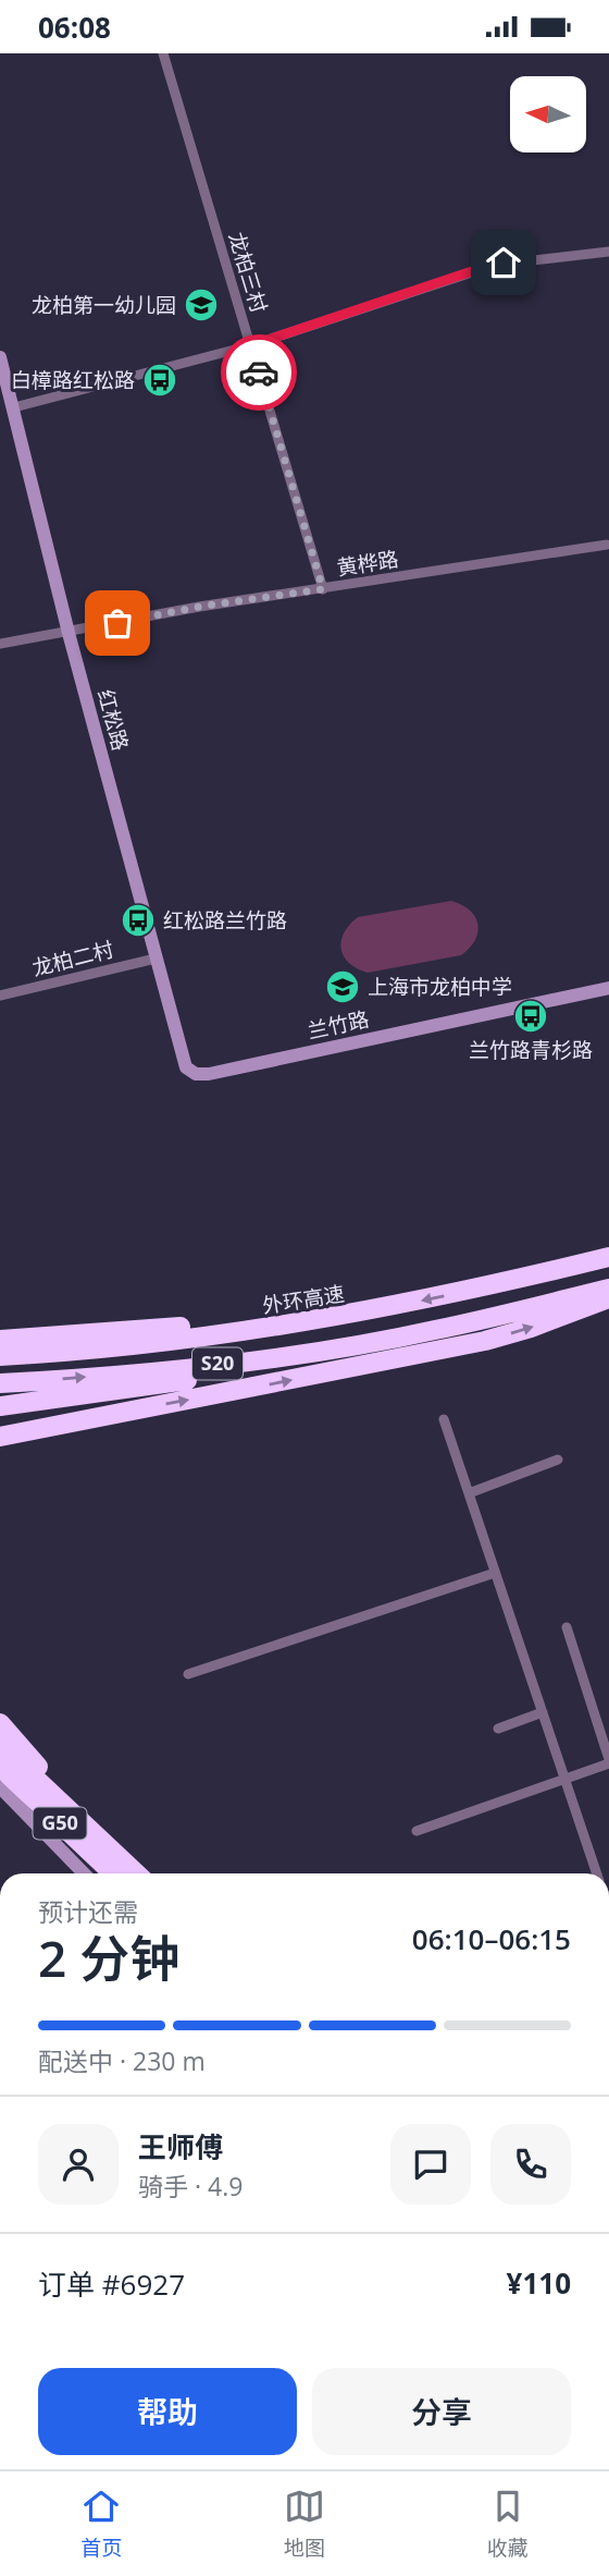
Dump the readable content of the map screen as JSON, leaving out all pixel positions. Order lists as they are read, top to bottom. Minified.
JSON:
{"streets":{"highway":["外环高速","S20","G50"],"street":["龙柏三村","黄桦路","红松路","龙柏二村","兰竹路"]},"crossings":[["龙柏三村","黄桦路"],["黄桦路","红松路"],["红松路","龙柏二村"],["红松路","兰竹路"]],"places":{"school or university":["龙柏第一幼儿园","上海市龙柏中学"],"bus stop":["白樟路红松路","红松路兰竹路","兰竹路青杉路"]},"north":"left","page":{"status":"06:08","heading":["2 分钟","预计还需","06:10–06:15"],"panel":["王师傅","骑手 · 4.9","订单 #6927","¥110"],"bar":"配送中 · 230 m","buttons":["帮助","分享"],"tabs":["首页","地图","收藏"]}}
